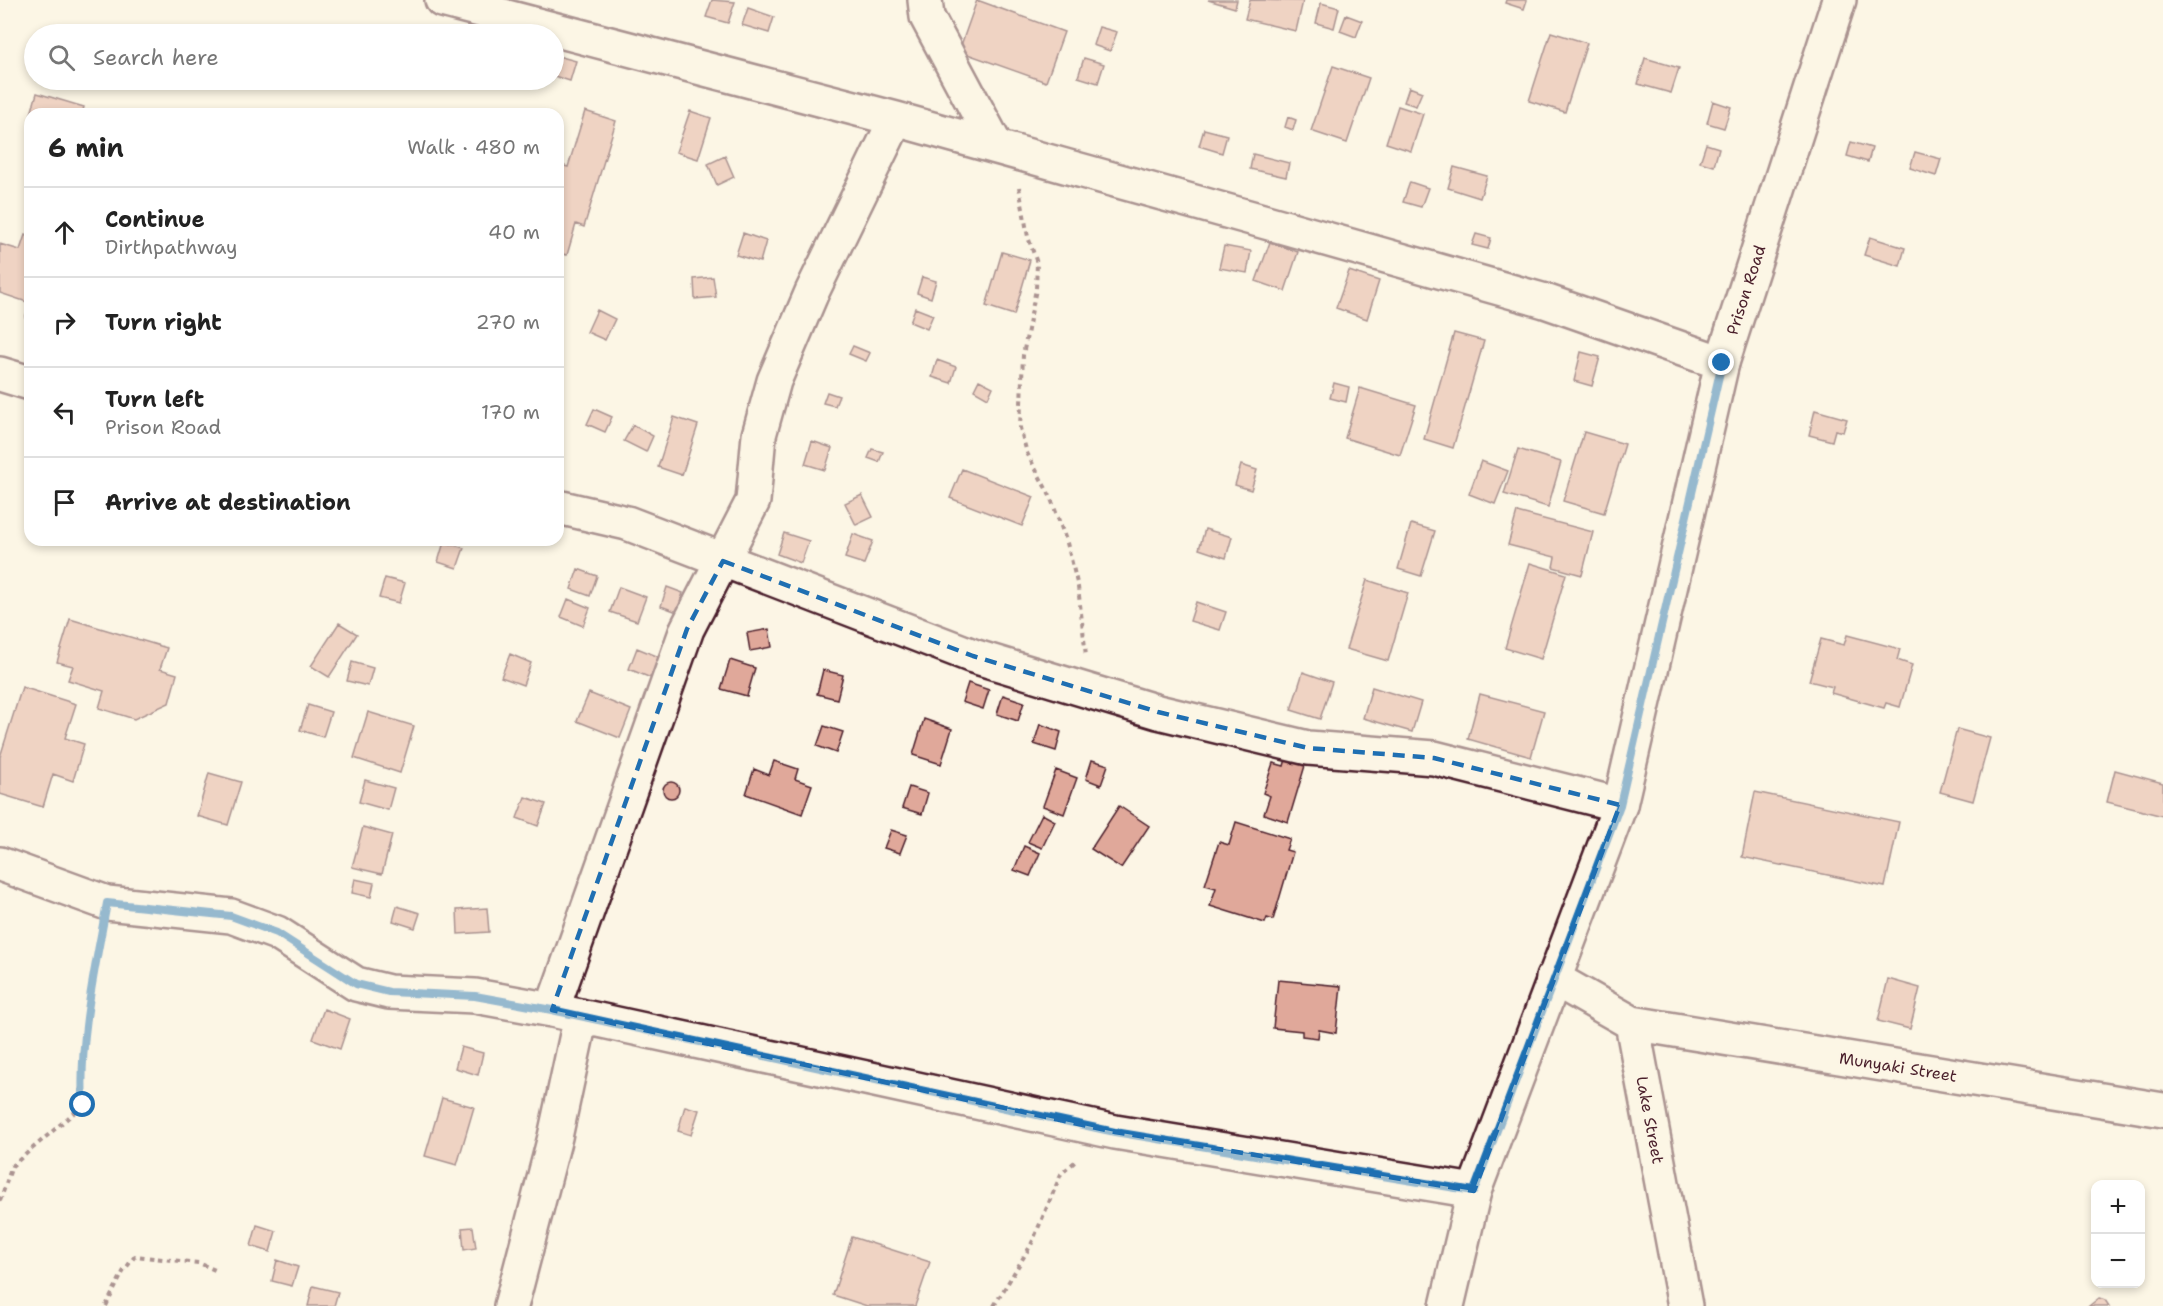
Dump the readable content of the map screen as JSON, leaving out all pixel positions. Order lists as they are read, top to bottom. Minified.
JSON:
{"streets":{"street":["Prison Road","Munyaki Street","Lake Street"]},"crossings":[["Munyaki Street","Lake Street"]],"page":{"search":"Search here","heading":["6 min","Walk · 480 m"],"list":[["Continue","Dirthpathway","40 m"],["Turn right","270 m"],["Turn left","Prison Road","170 m"],"Arrive at destination"],"map_buttons":["+","−"]}}
